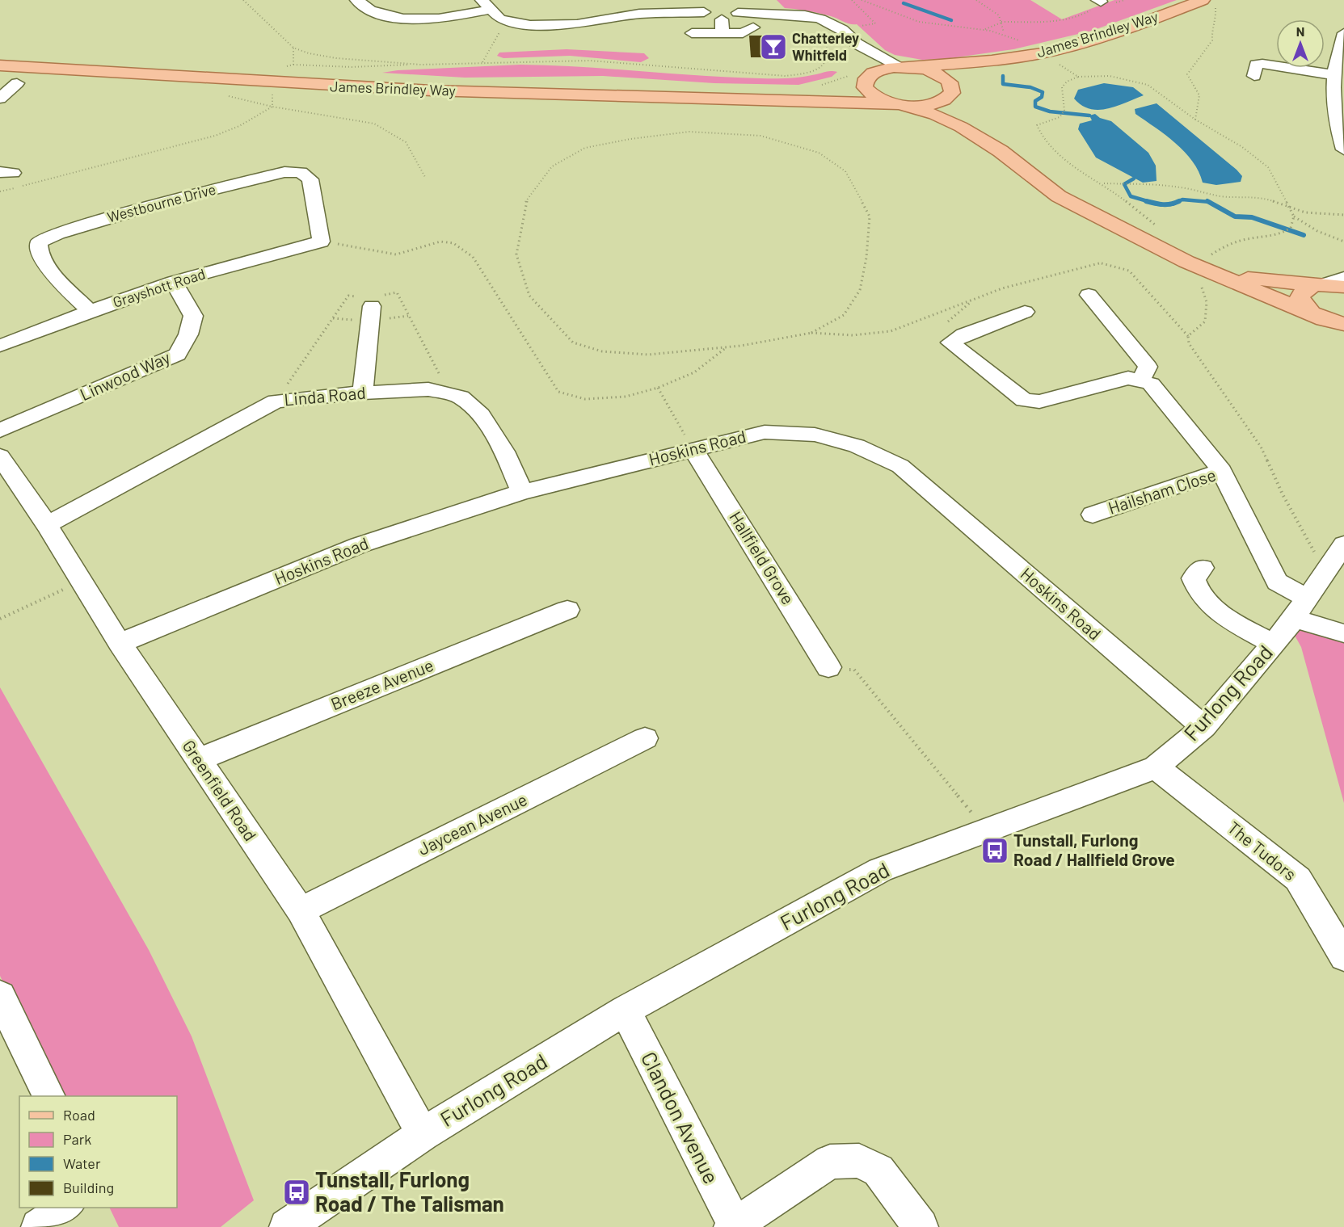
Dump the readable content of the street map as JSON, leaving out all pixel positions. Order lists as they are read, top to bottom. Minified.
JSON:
{"streets":{"main road":["James Brindley Way"],"street":["Westbourne Drive","Grayshott Road","Linwood Way","Linda Road","Hoskins Road","Hailsham Close","Hallfield Grove","Breeze Avenue","Furlong Road","Greenfield Road","Jaycean Avenue","The Tudors","Clandon Avenue"]},"crossings":[["Westbourne Drive","Grayshott Road"],["Grayshott Road","Linwood Way"],["Linda Road","Hoskins Road"],["Linda Road","Greenfield Road"],["Hoskins Road","Hallfield Grove"],["Hoskins Road","Furlong Road"],["Hoskins Road","Greenfield Road"],["Hailsham Close","Furlong Road"],["Breeze Avenue","Greenfield Road"],["Furlong Road","Greenfield Road"],["Furlong Road","The Tudors"],["Furlong Road","Clandon Avenue"],["Greenfield Road","Jaycean Avenue"]],"places":{"bar":["Chatterley Whitfeld"],"bus stop":["Tunstall, Furlong Road / Hallfield Grove","Tunstall, Furlong Road / The Talisman"]},"legend":["Road","Park","Water","Building"],"north":"top"}
